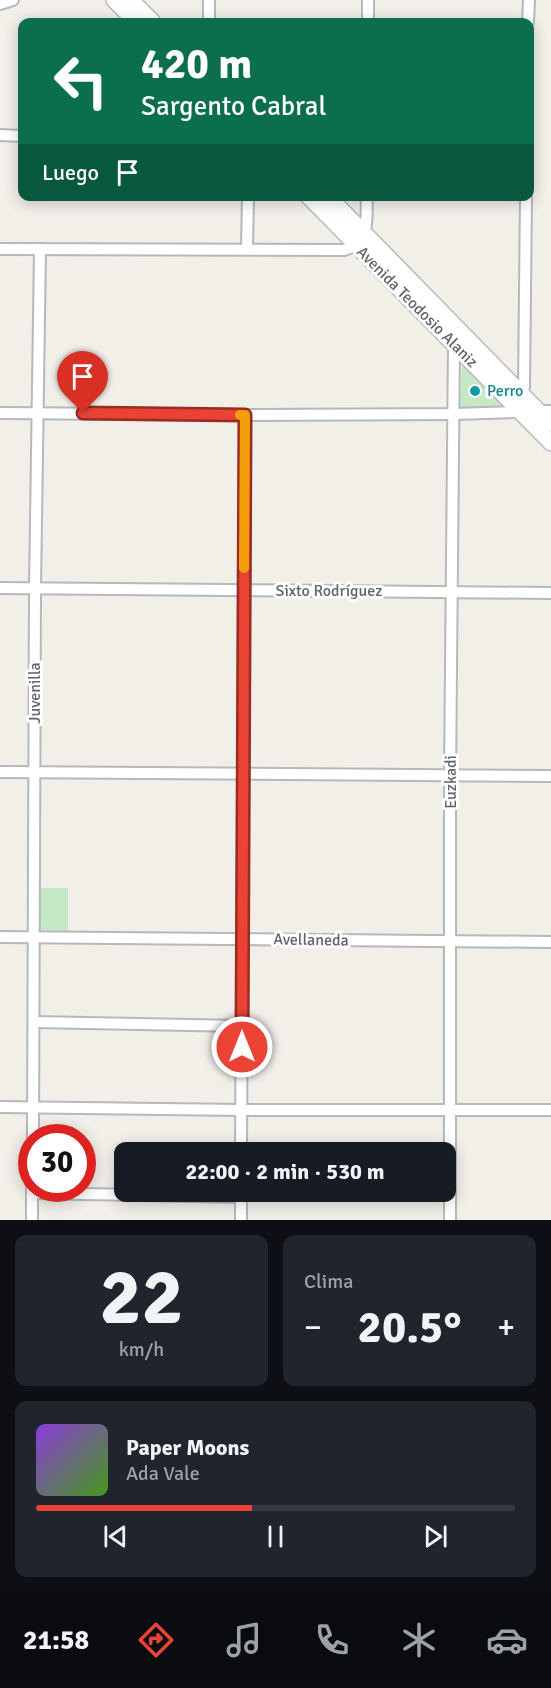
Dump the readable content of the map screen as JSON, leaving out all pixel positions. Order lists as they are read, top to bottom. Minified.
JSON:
{"streets":{"main road":["Avenida Teodosio Alaniz"],"street":["Sixto Rodríguez","Juvenilla","Euzkadi","Avellaneda"]},"crossings":[["Avenida Teodosio Alaniz","Euzkadi"],["Sixto Rodríguez","Juvenilla"],["Sixto Rodríguez","Euzkadi"],["Juvenilla","Avellaneda"],["Euzkadi","Avellaneda"]],"places":["Perro"],"page":{"turn":["420 m","Sargento Cabral"],"then":"Luego","limit":"30","trip":"22:00 · 2 min · 530 m","tile":[["22","km/h"],"Clima"],"heat":["−","20.5°","+"],"song":["Paper Moons","Ada Vale"],"tabs":"21:58"}}
